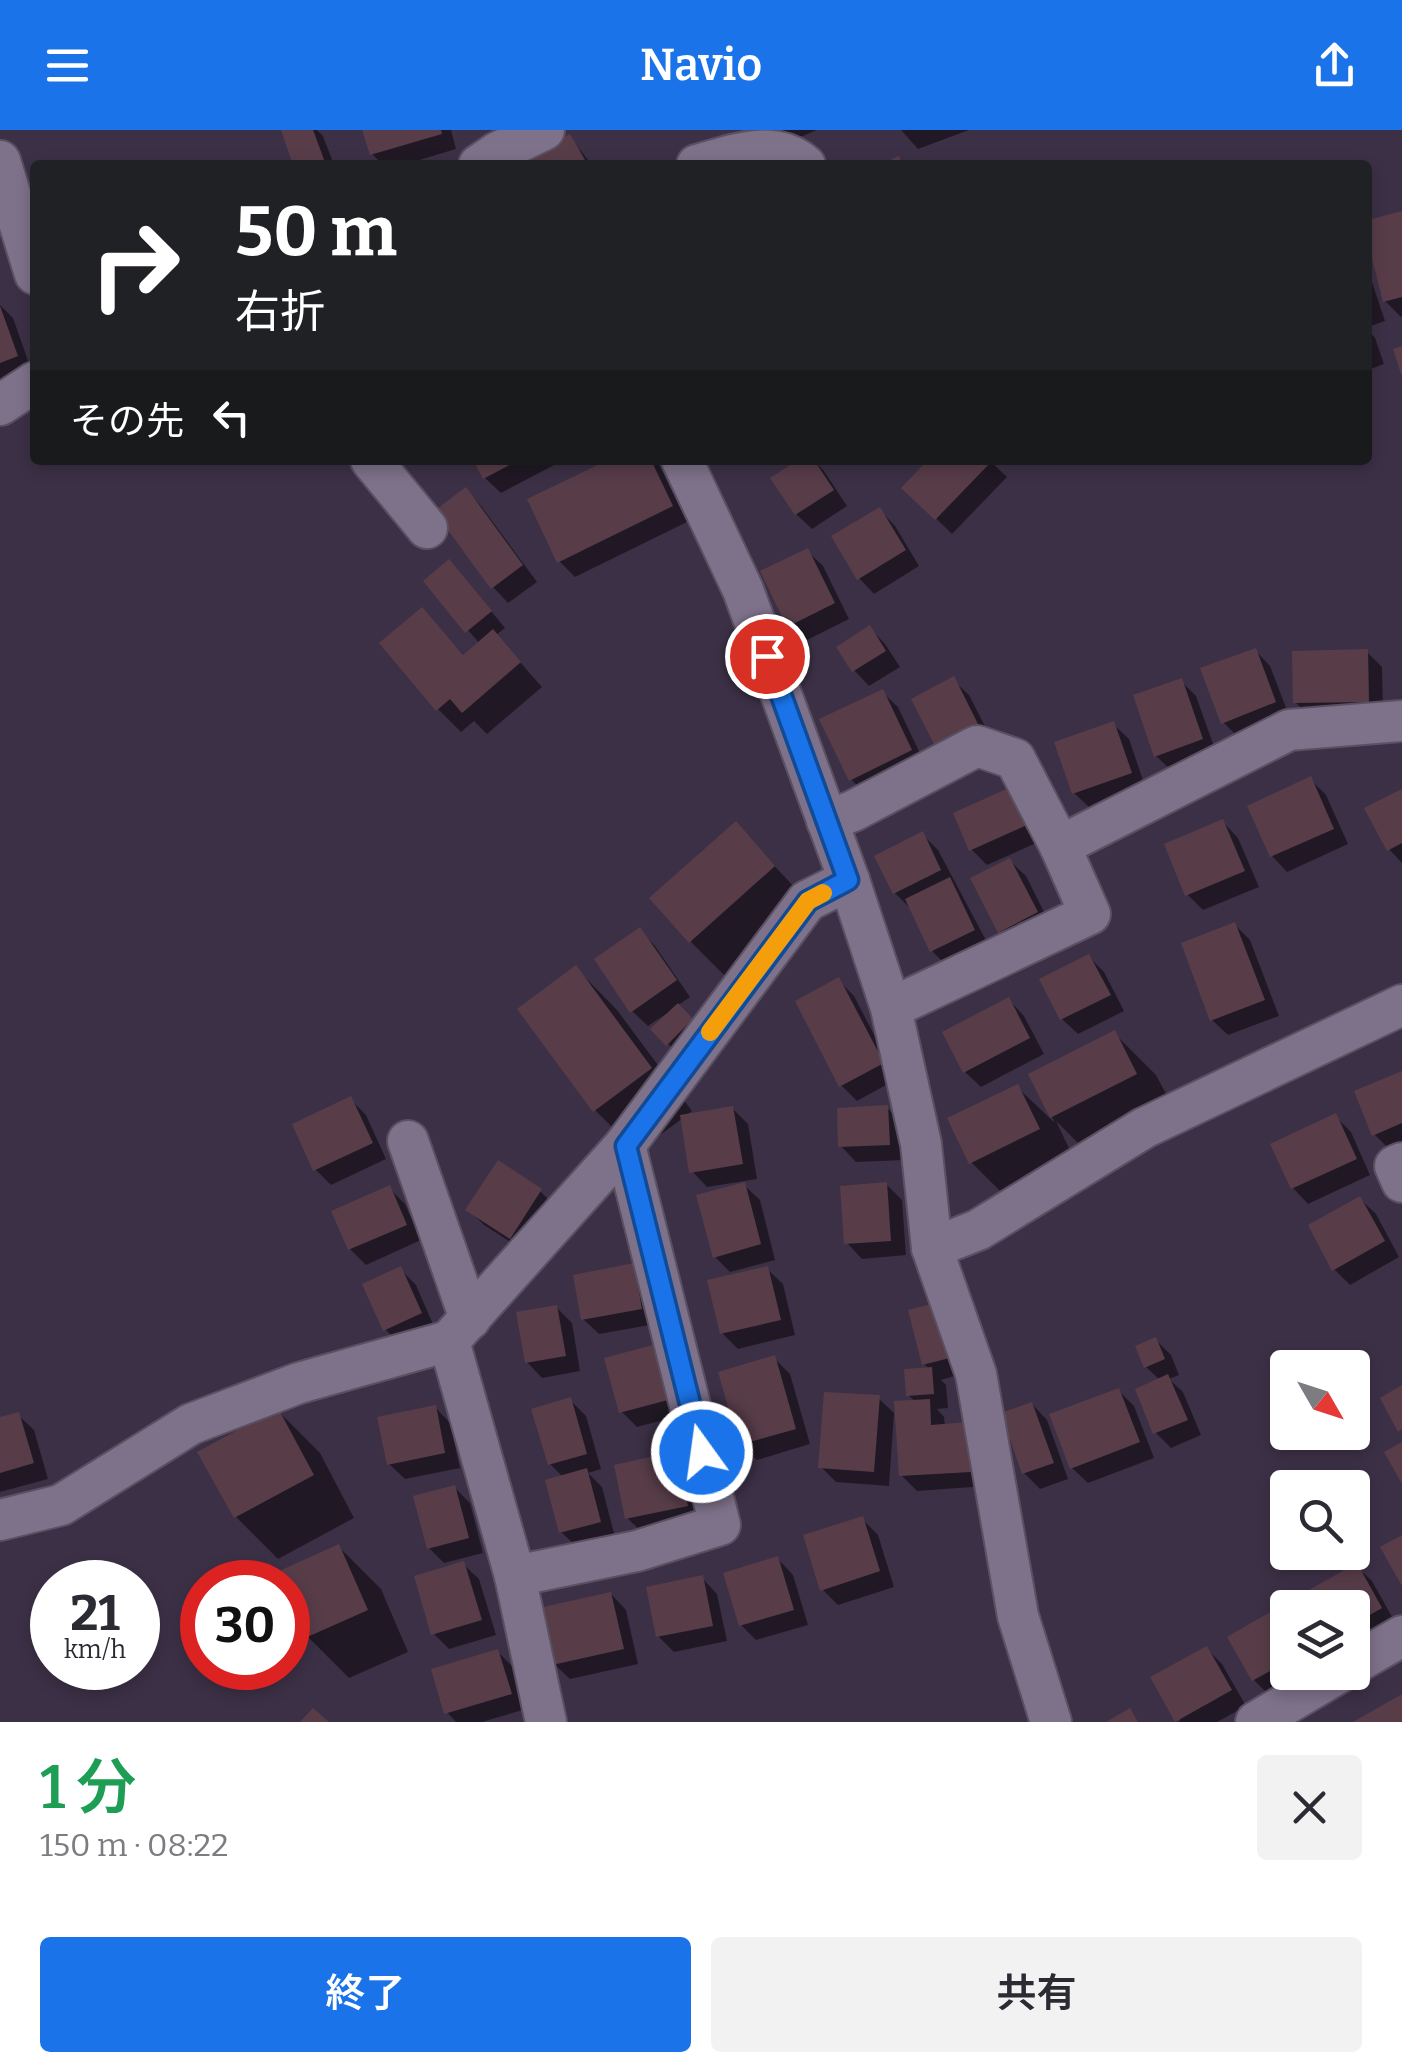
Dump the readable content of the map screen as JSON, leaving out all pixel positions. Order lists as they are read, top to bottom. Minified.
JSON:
{"north":"bottom right","page":{"header":"Navio","turn":["50 m","右折"],"then":"その先","speed":"21 km/h","limit":"30","heading":["1 分","150 m · 08:22"],"buttons":["終了","共有"]}}
